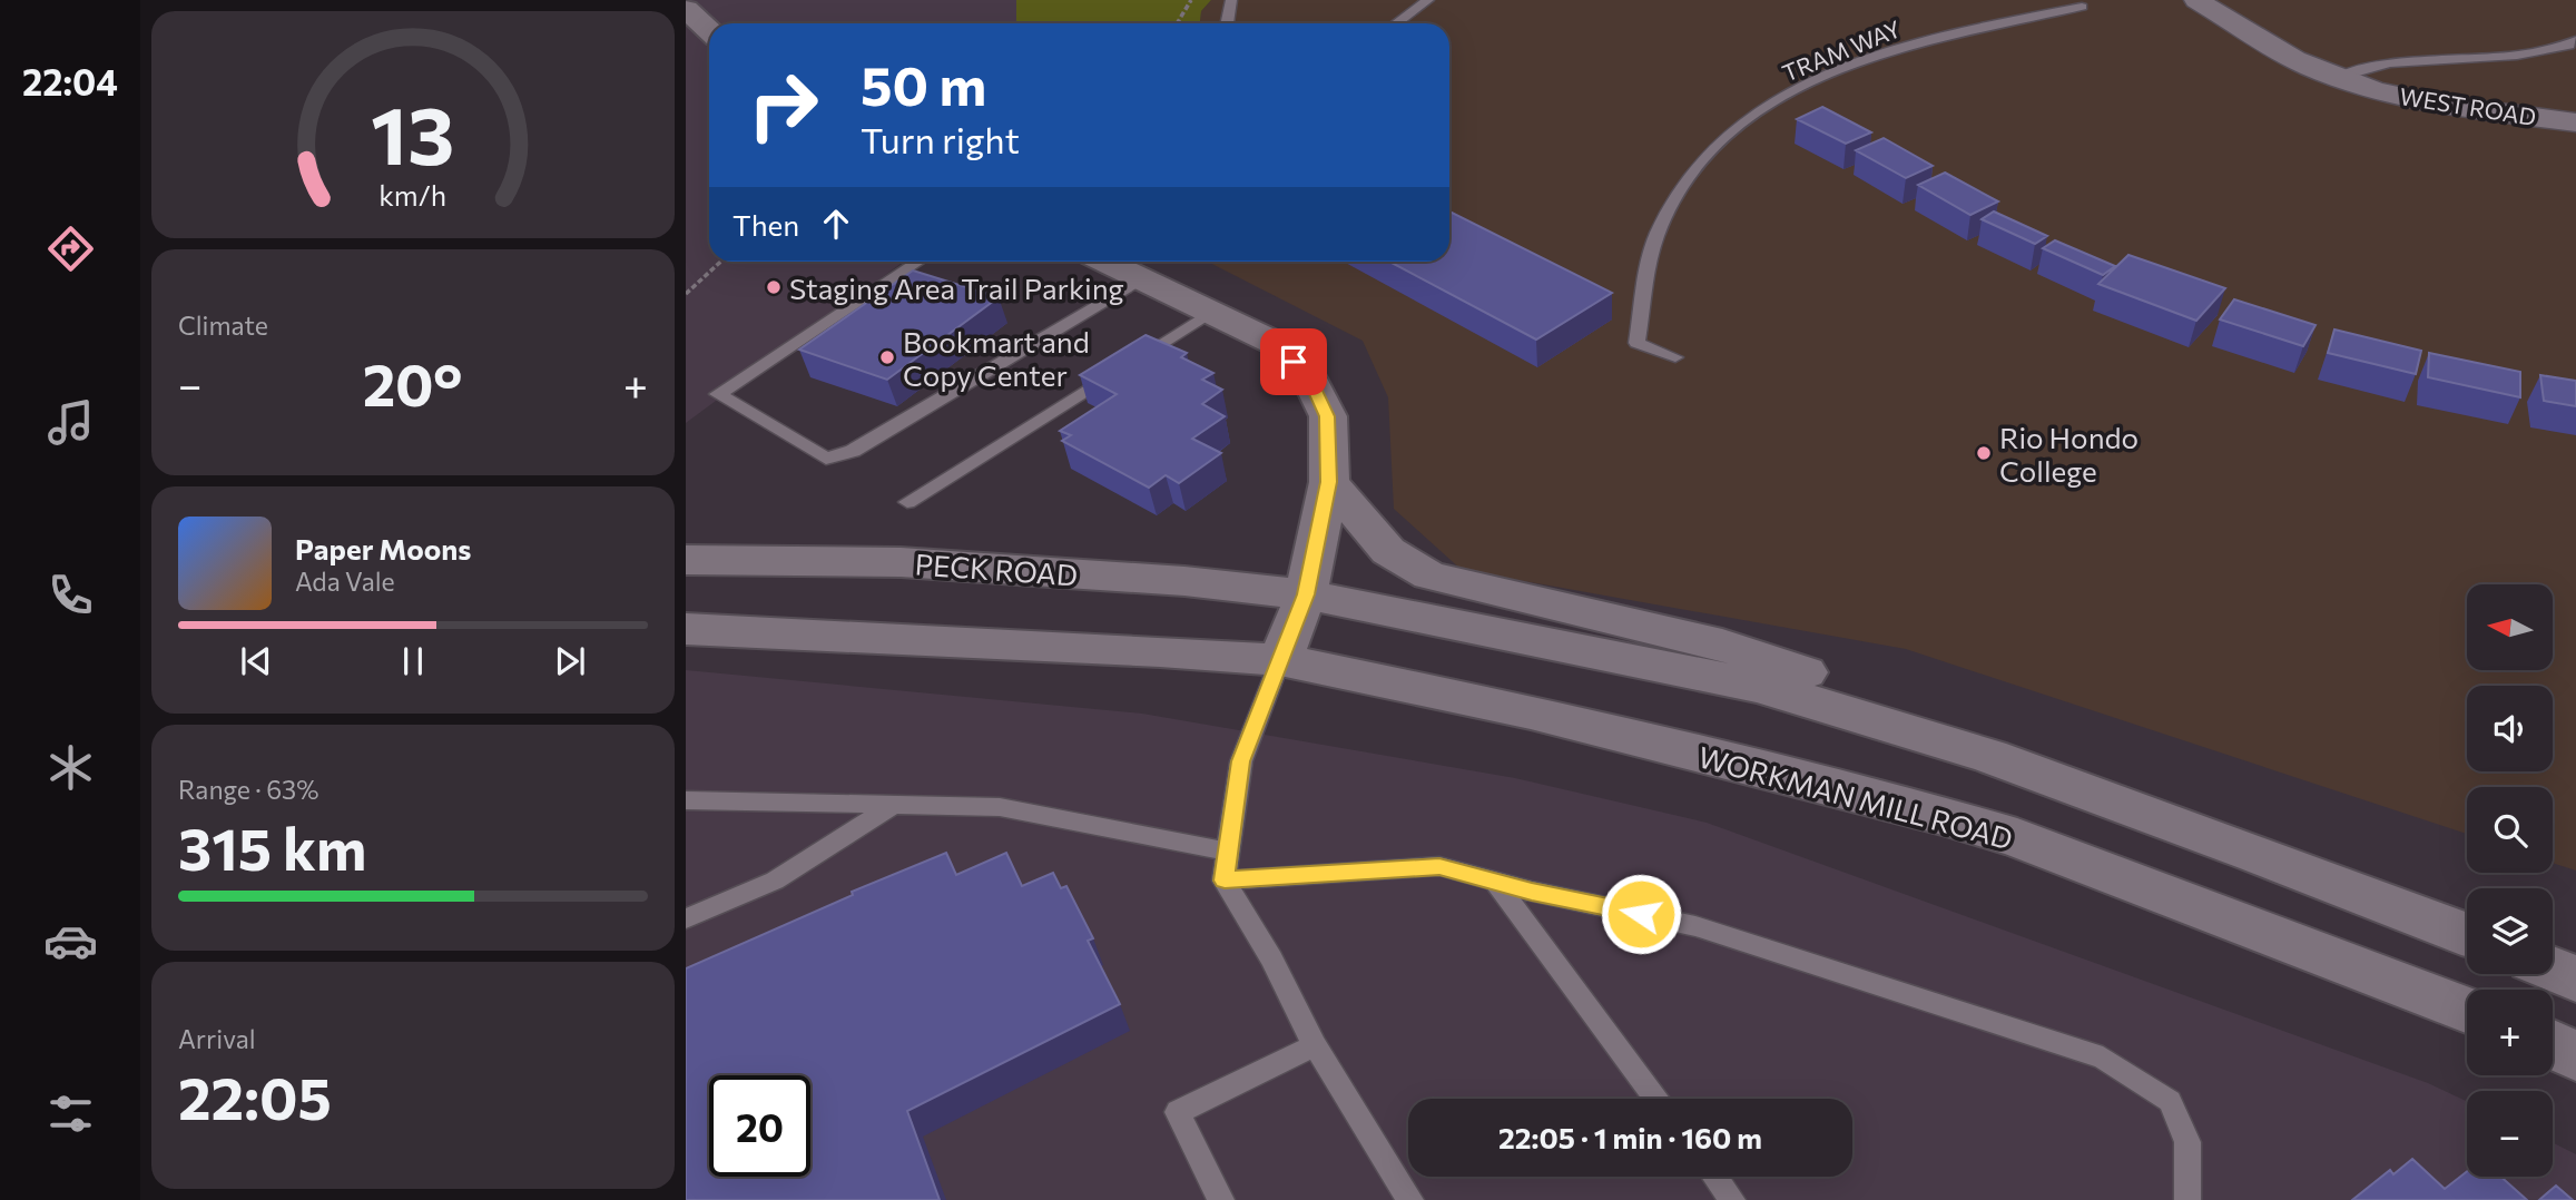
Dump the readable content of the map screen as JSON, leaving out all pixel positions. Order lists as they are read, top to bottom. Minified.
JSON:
{"streets":{"main road":["PECK ROAD","WORKMAN MILL ROAD"],"street":["WEST ROAD"],"lane":["TRAM WAY"]},"places":["Staging Area Trail Parking","Bookmart and Copy Center","Rio Hondo College"],"north":"left","page":{"tabs":"22:04","turn":["50 m","Turn right"],"then":"Then","tile":["Climate",["Range · 63%","315 km"],["Arrival","22:05"]],"heat":["−","20°","+"],"song":["Paper Moons","Ada Vale"],"map_buttons":["+","−"],"limit":"20","trip":"22:05 · 1 min · 160 m","gauge":["13","km/h"]}}
